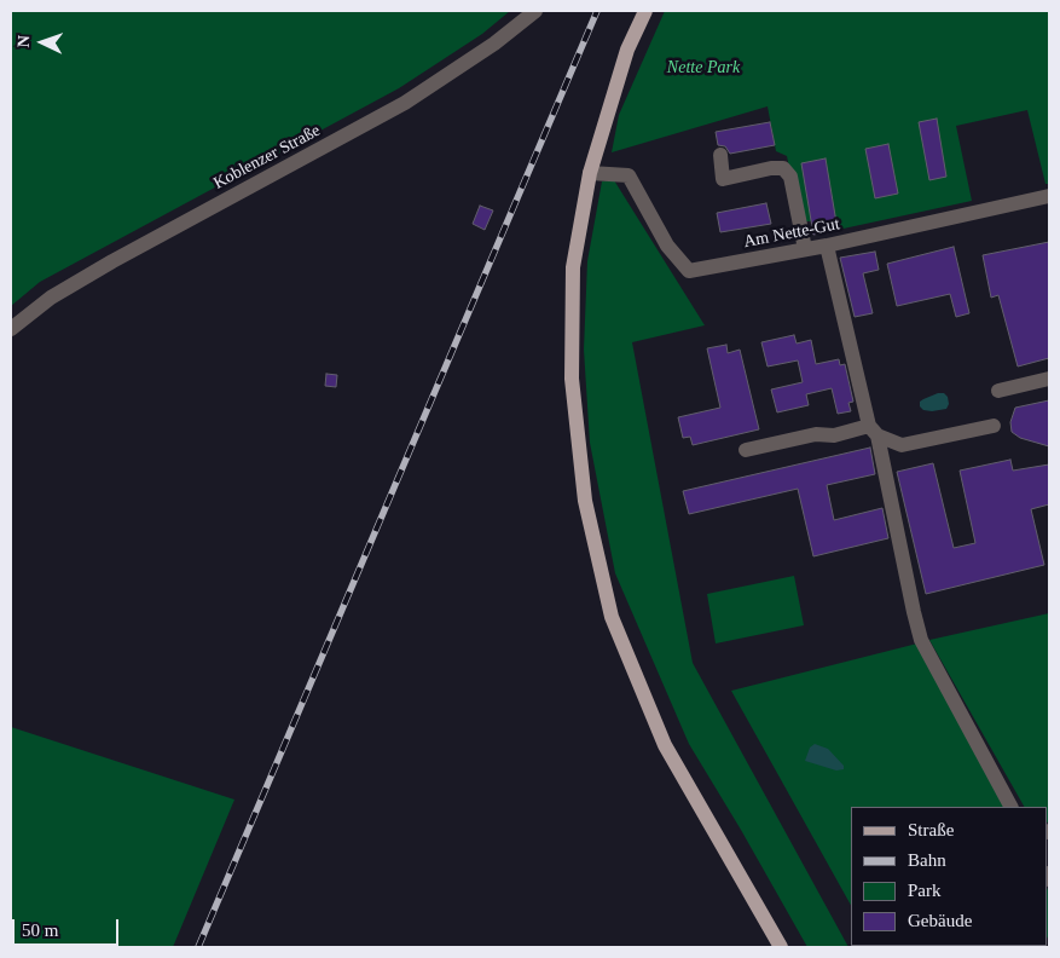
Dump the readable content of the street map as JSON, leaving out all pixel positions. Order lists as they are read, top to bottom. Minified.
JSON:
{"streets":{"street":["Koblenzer Straße","Am Nette-Gut"]},"parks":["Nette Park"],"legend":["Straße","Bahn","Park","Gebäude"],"scale_bar":"50 m","north":"left"}
